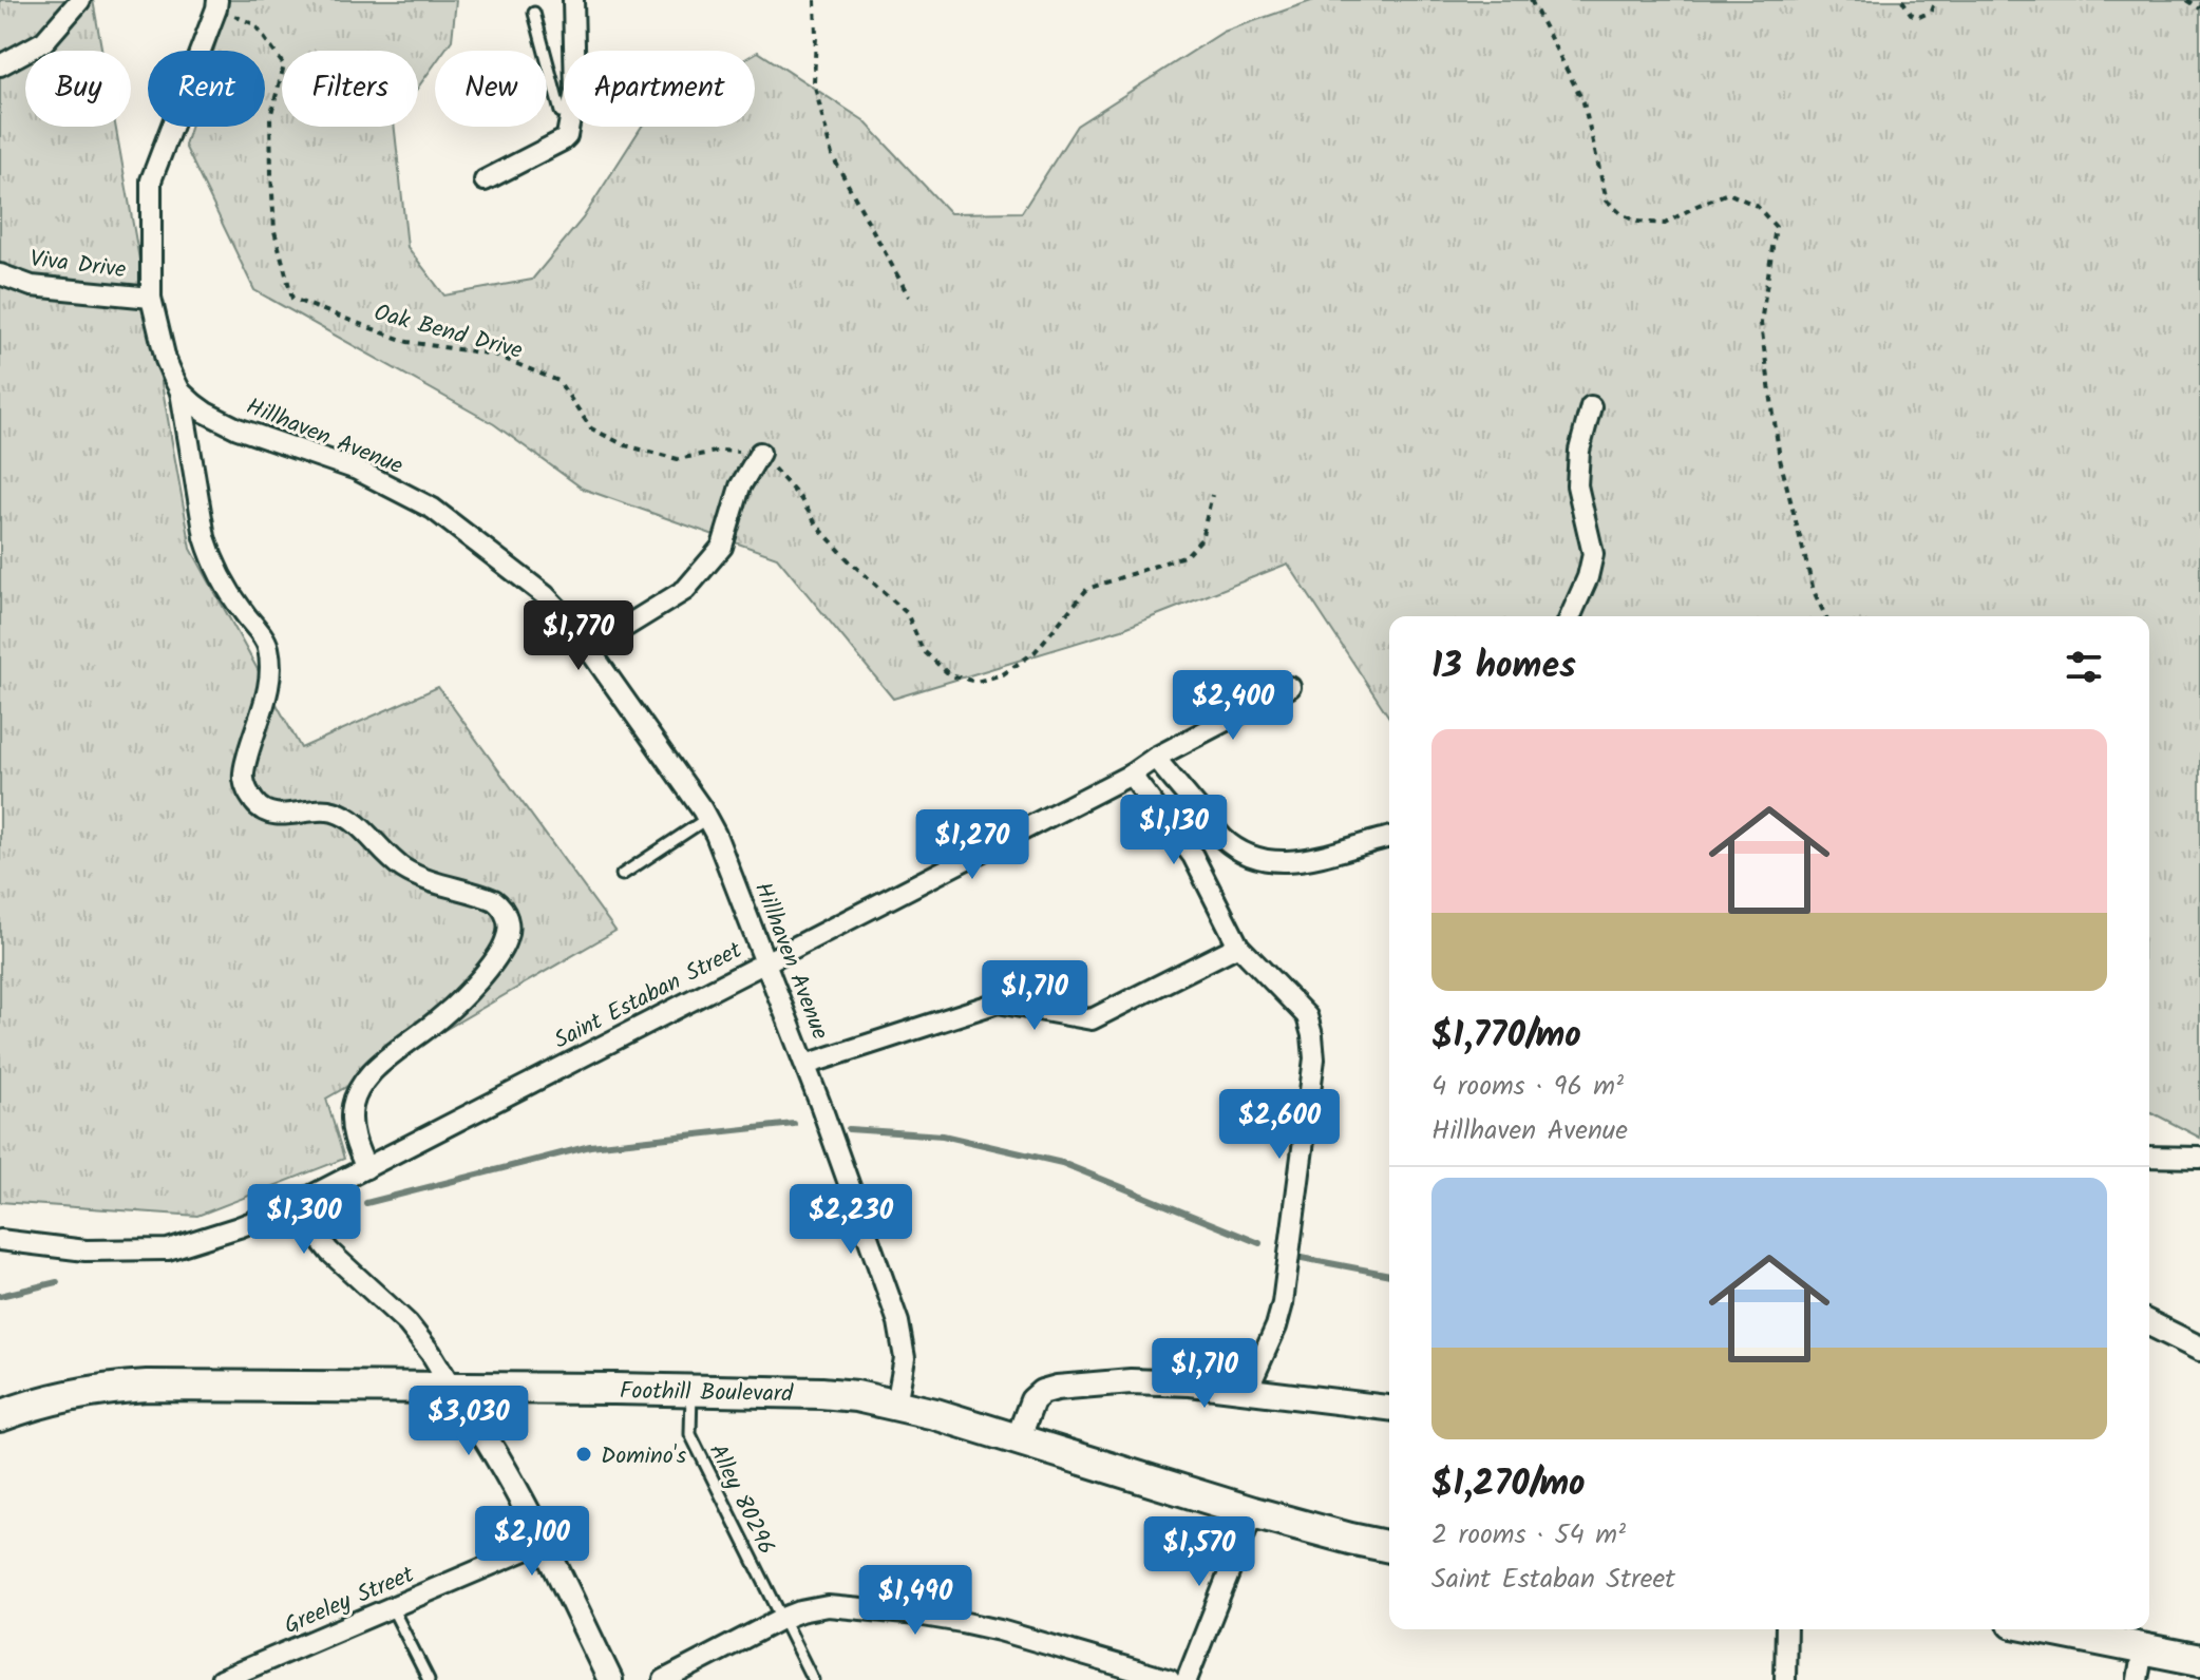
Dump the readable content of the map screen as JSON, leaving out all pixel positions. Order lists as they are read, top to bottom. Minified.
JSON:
{"streets":{"main road":["Foothill Boulevard"],"street":["Viva Drive","Hillhaven Avenue","Saint Estaban Street","Greeley Street"],"lane":["Alley 80296"],"path":["Oak Bend Drive"]},"crossings":[["Hillhaven Avenue","Saint Estaban Street"],["Hillhaven Avenue","Foothill Boulevard"],["Foothill Boulevard","Alley 80296"]],"places":["Domino's"],"page":{"chip":["Buy","Rent","Filters","New","Apartment"],"price":["$1,770","$2,400","$1,130","$1,270","$1,710","$2,600","$1,300","$2,230","$1,710","$3,030","$2,100","$1,570","$1,490"],"heading":"13 homes","list":[{"name":"$1,770/mo","note":"4 rooms · 96 m² · Hillhaven Avenue"},{"name":"$1,270/mo","note":"2 rooms · 54 m² · Saint Estaban Street"}]}}
